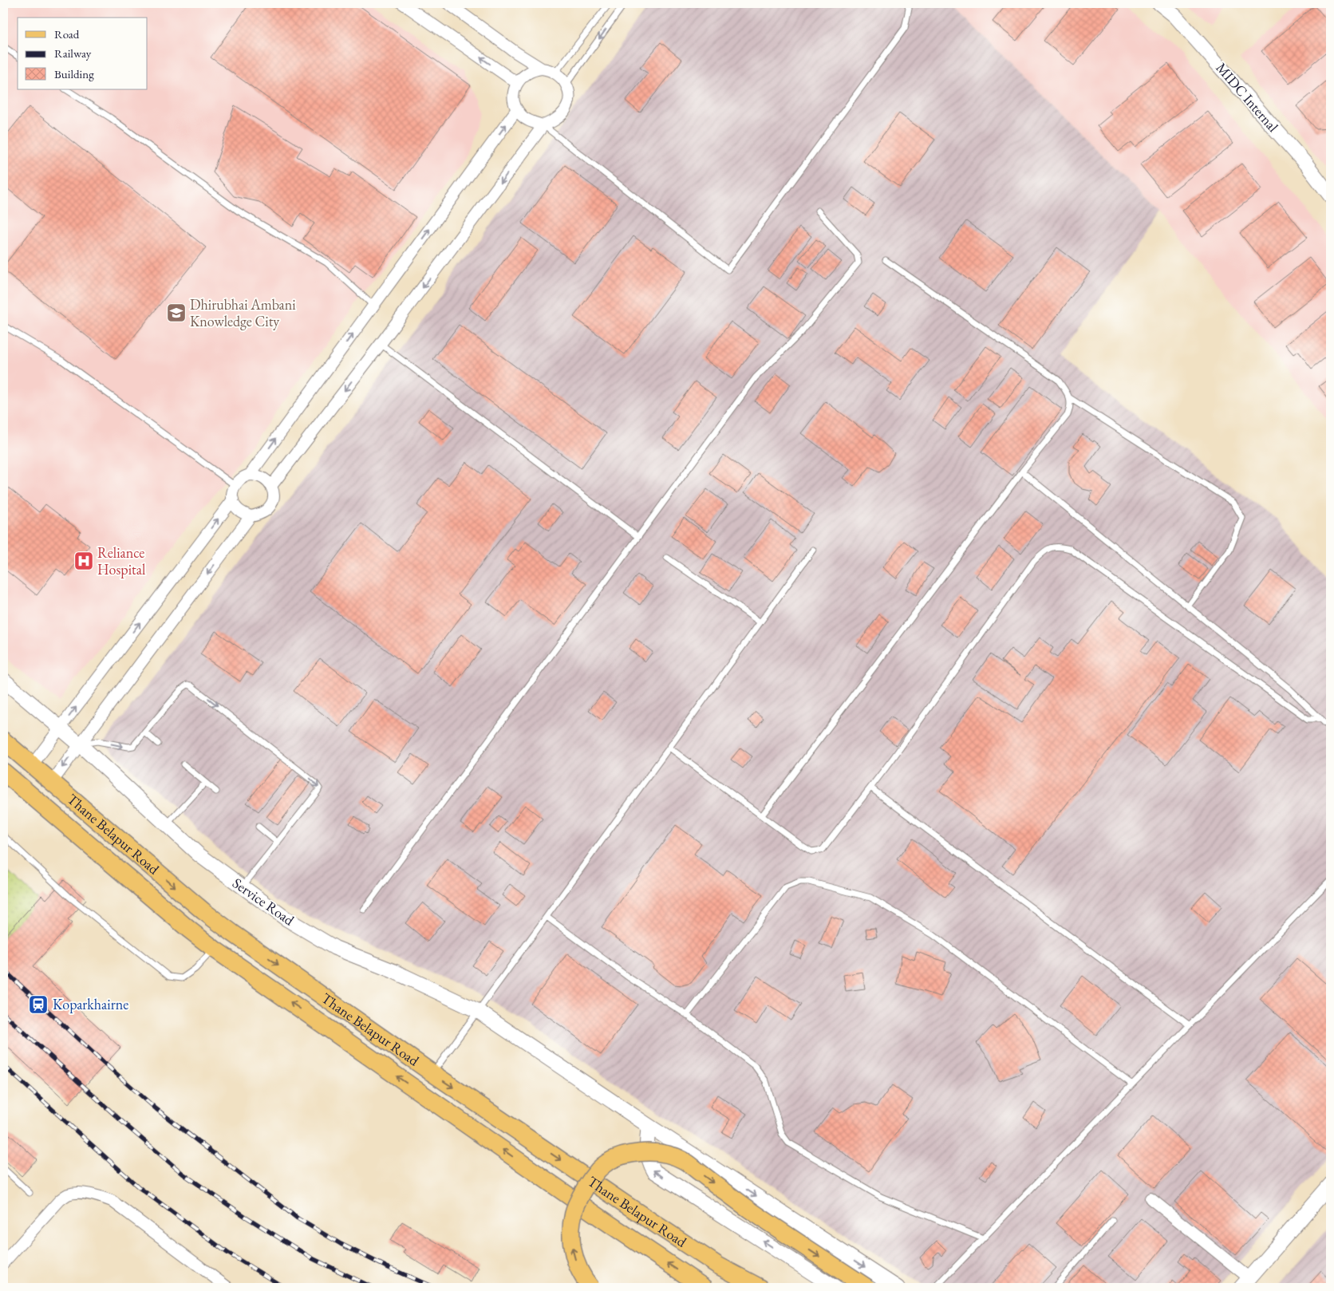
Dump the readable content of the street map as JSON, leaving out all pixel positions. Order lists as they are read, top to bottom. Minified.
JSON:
{"streets":{"main road":["Thane Belapur Road"],"street":["MIDC Internal","Service Road"]},"places":{"school or university":["Dhirubhai Ambani Knowledge City"],"hospital":["Reliance Hospital"],"station":["Koparkhairne"]},"legend":["Road","Railway","Building"]}
